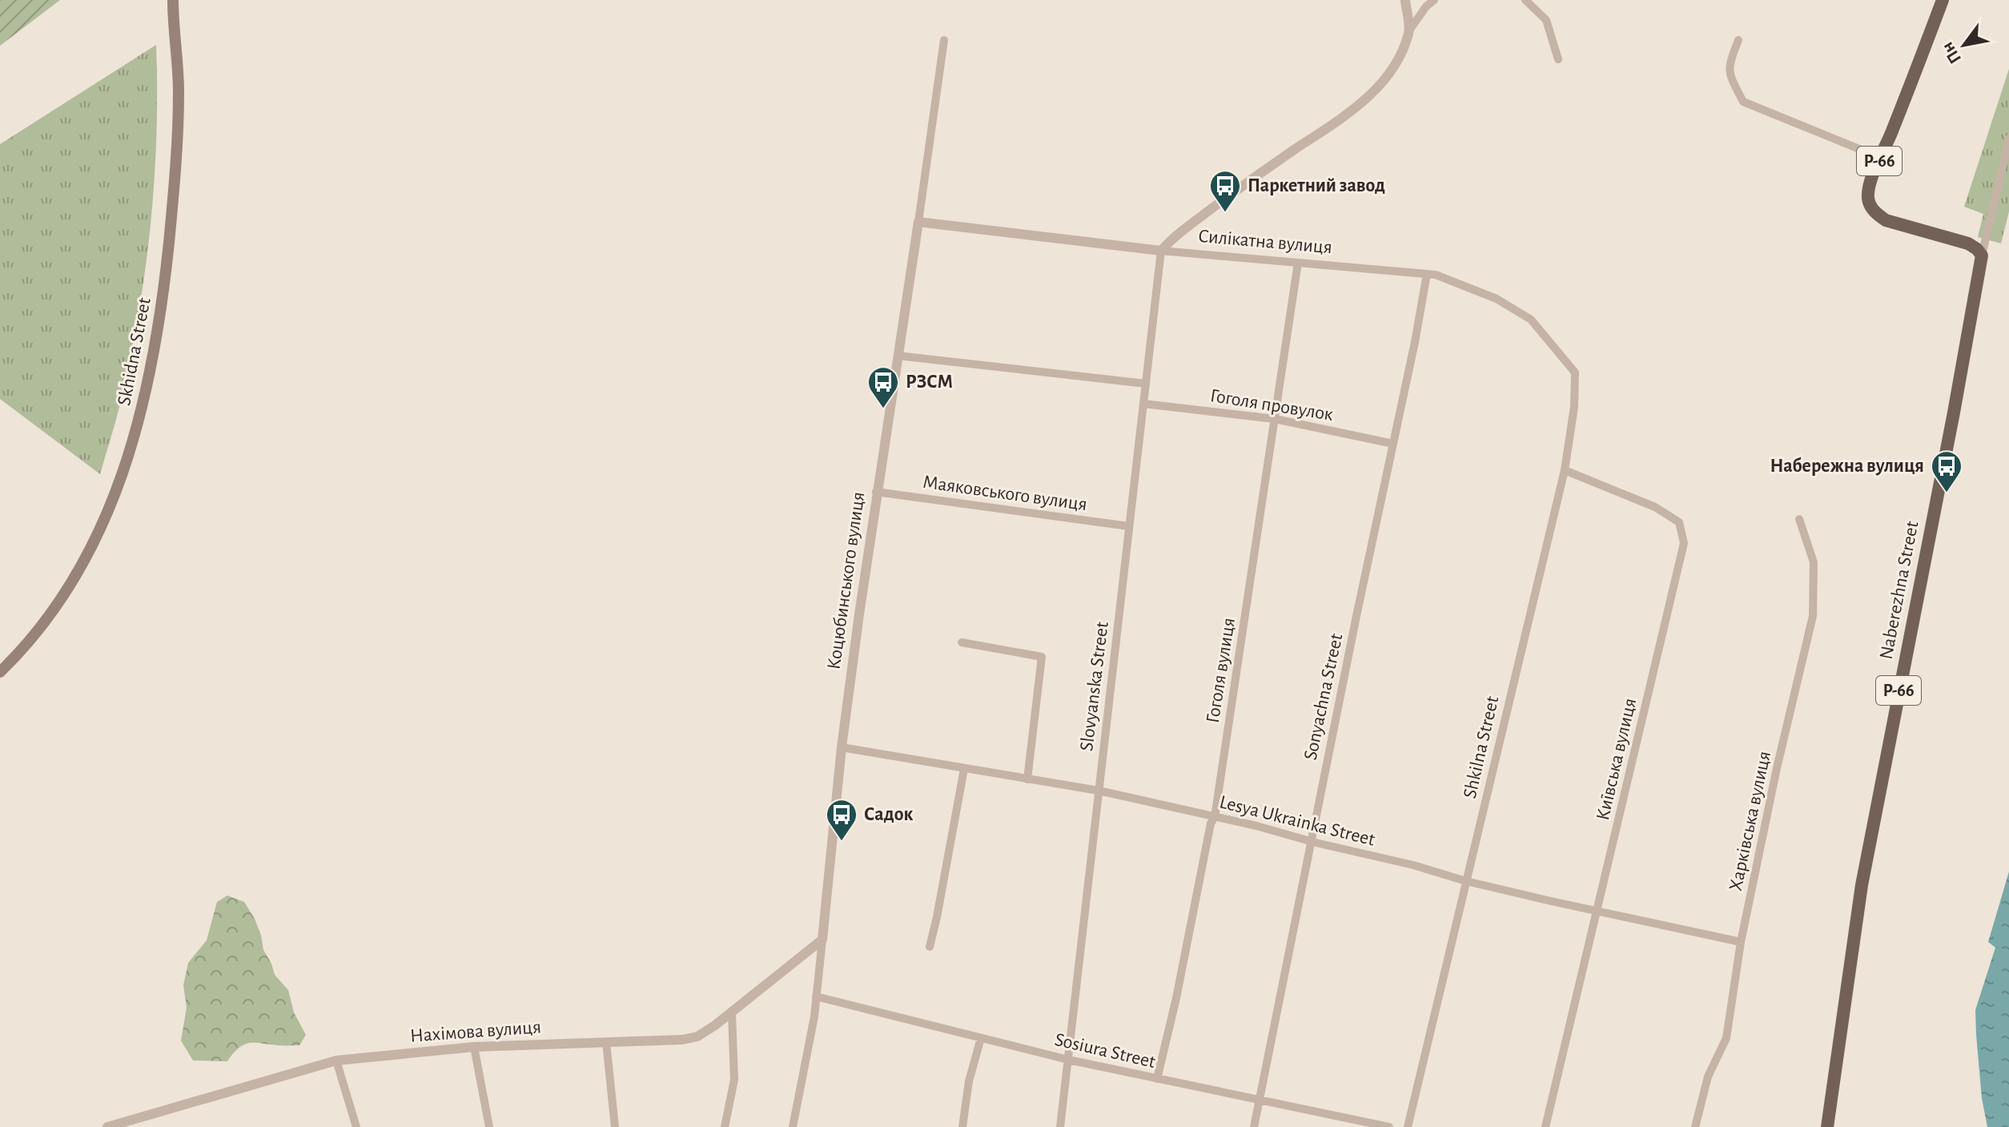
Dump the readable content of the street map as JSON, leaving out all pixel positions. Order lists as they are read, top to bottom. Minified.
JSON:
{"streets":{"main road":["Р-66","Skhidna Street","Naberezhna Street"],"street":["Силікатна вулиця","Гоголя провулок","Маяковського вулиця","Коцюбинського вулиця","Гоголя вулиця","Slovyanska Street","Sonyachna Street","Shkilna Street","Київська вулиця","Lesya Ukrainka Street","Харківська вулиця","Нахімова вулиця","Sosiura Street"]},"crossings":[["Р-66","Naberezhna Street"],["Силікатна вулиця","Коцюбинського вулиця"],["Силікатна вулиця","Гоголя вулиця"],["Силікатна вулиця","Slovyanska Street"],["Силікатна вулиця","Sonyachna Street"],["Силікатна вулиця","Shkilna Street"],["Гоголя провулок","Гоголя вулиця"],["Гоголя провулок","Slovyanska Street"],["Гоголя провулок","Sonyachna Street"],["Маяковського вулиця","Коцюбинського вулиця"],["Маяковського вулиця","Slovyanska Street"],["Коцюбинського вулиця","Lesya Ukrainka Street"],["Коцюбинського вулиця","Нахімова вулиця"],["Коцюбинського вулиця","Sosiura Street"],["Гоголя вулиця","Lesya Ukrainka Street"],["Гоголя вулиця","Sosiura Street"],["Slovyanska Street","Lesya Ukrainka Street"],["Slovyanska Street","Sosiura Street"],["Sonyachna Street","Lesya Ukrainka Street"],["Sonyachna Street","Sosiura Street"],["Shkilna Street","Київська вулиця"],["Shkilna Street","Lesya Ukrainka Street"],["Київська вулиця","Lesya Ukrainka Street"],["Lesya Ukrainka Street","Харківська вулиця"]],"places":{"bus stop":["Паркетний завод","РЗСМ","Набережна вулиця","Садок"]},"north":"bottom left"}
